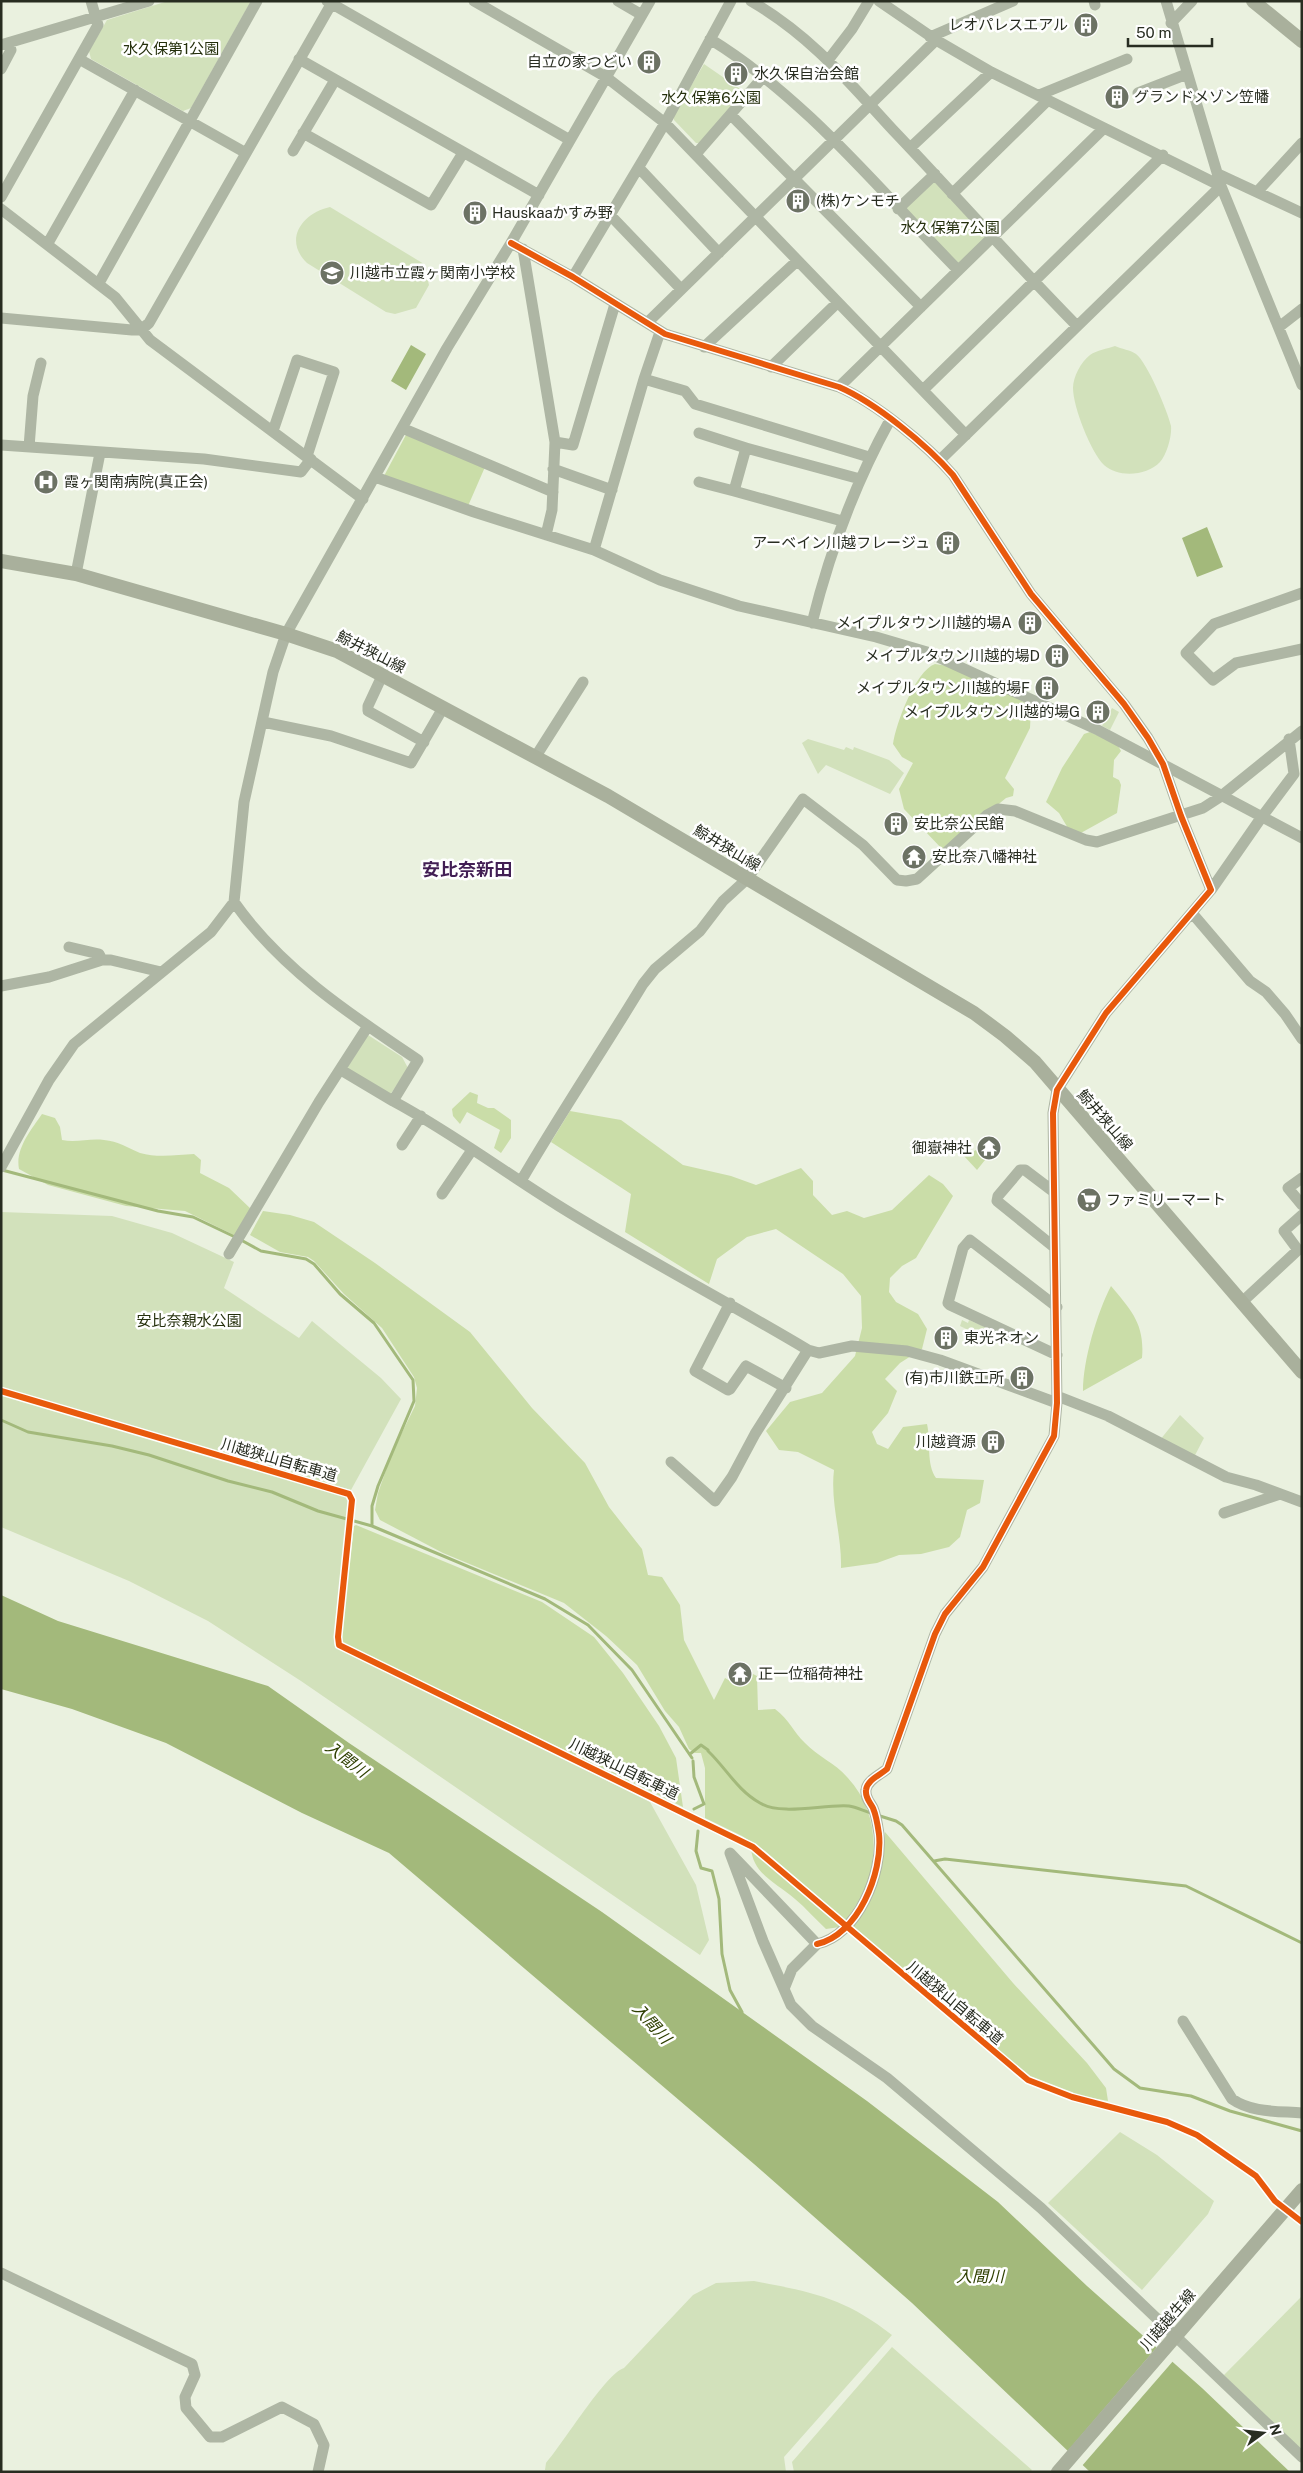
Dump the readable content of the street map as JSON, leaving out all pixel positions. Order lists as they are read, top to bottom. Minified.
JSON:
{"streets":{"main road":["鯨井狭山線","川越越生線"],"cycle path":["川越狭山自転車道"]},"districts":["安比奈新田"],"water":["入間川"],"parks":["水久保第1公園","水久保第6公園","水久保第7公園","安比奈親水公園"],"places":{"building":["レオパレスエアル","自立の家つどい","水久保自治会館","グランドメゾン笠幡","(株)ケンモチ","Hauskaaかすみ野","アーベイン川越フレージュ","メイプルタウン川越的場A","メイプルタウン川越的場D","メイプルタウン川越的場F","メイプルタウン川越的場G","安比奈公民館","東光ネオン","(有)市川鉄工所","川越資源"],"school or university":["川越市立霞ヶ関南小学校"],"hospital":["霞ヶ関南病院(真正会)"],"temple":["安比奈八幡神社","御嶽神社","正一位稲荷神社"],"supermarket":["ファミリーマート"]},"scale_bar":"50 m","north":"right"}
